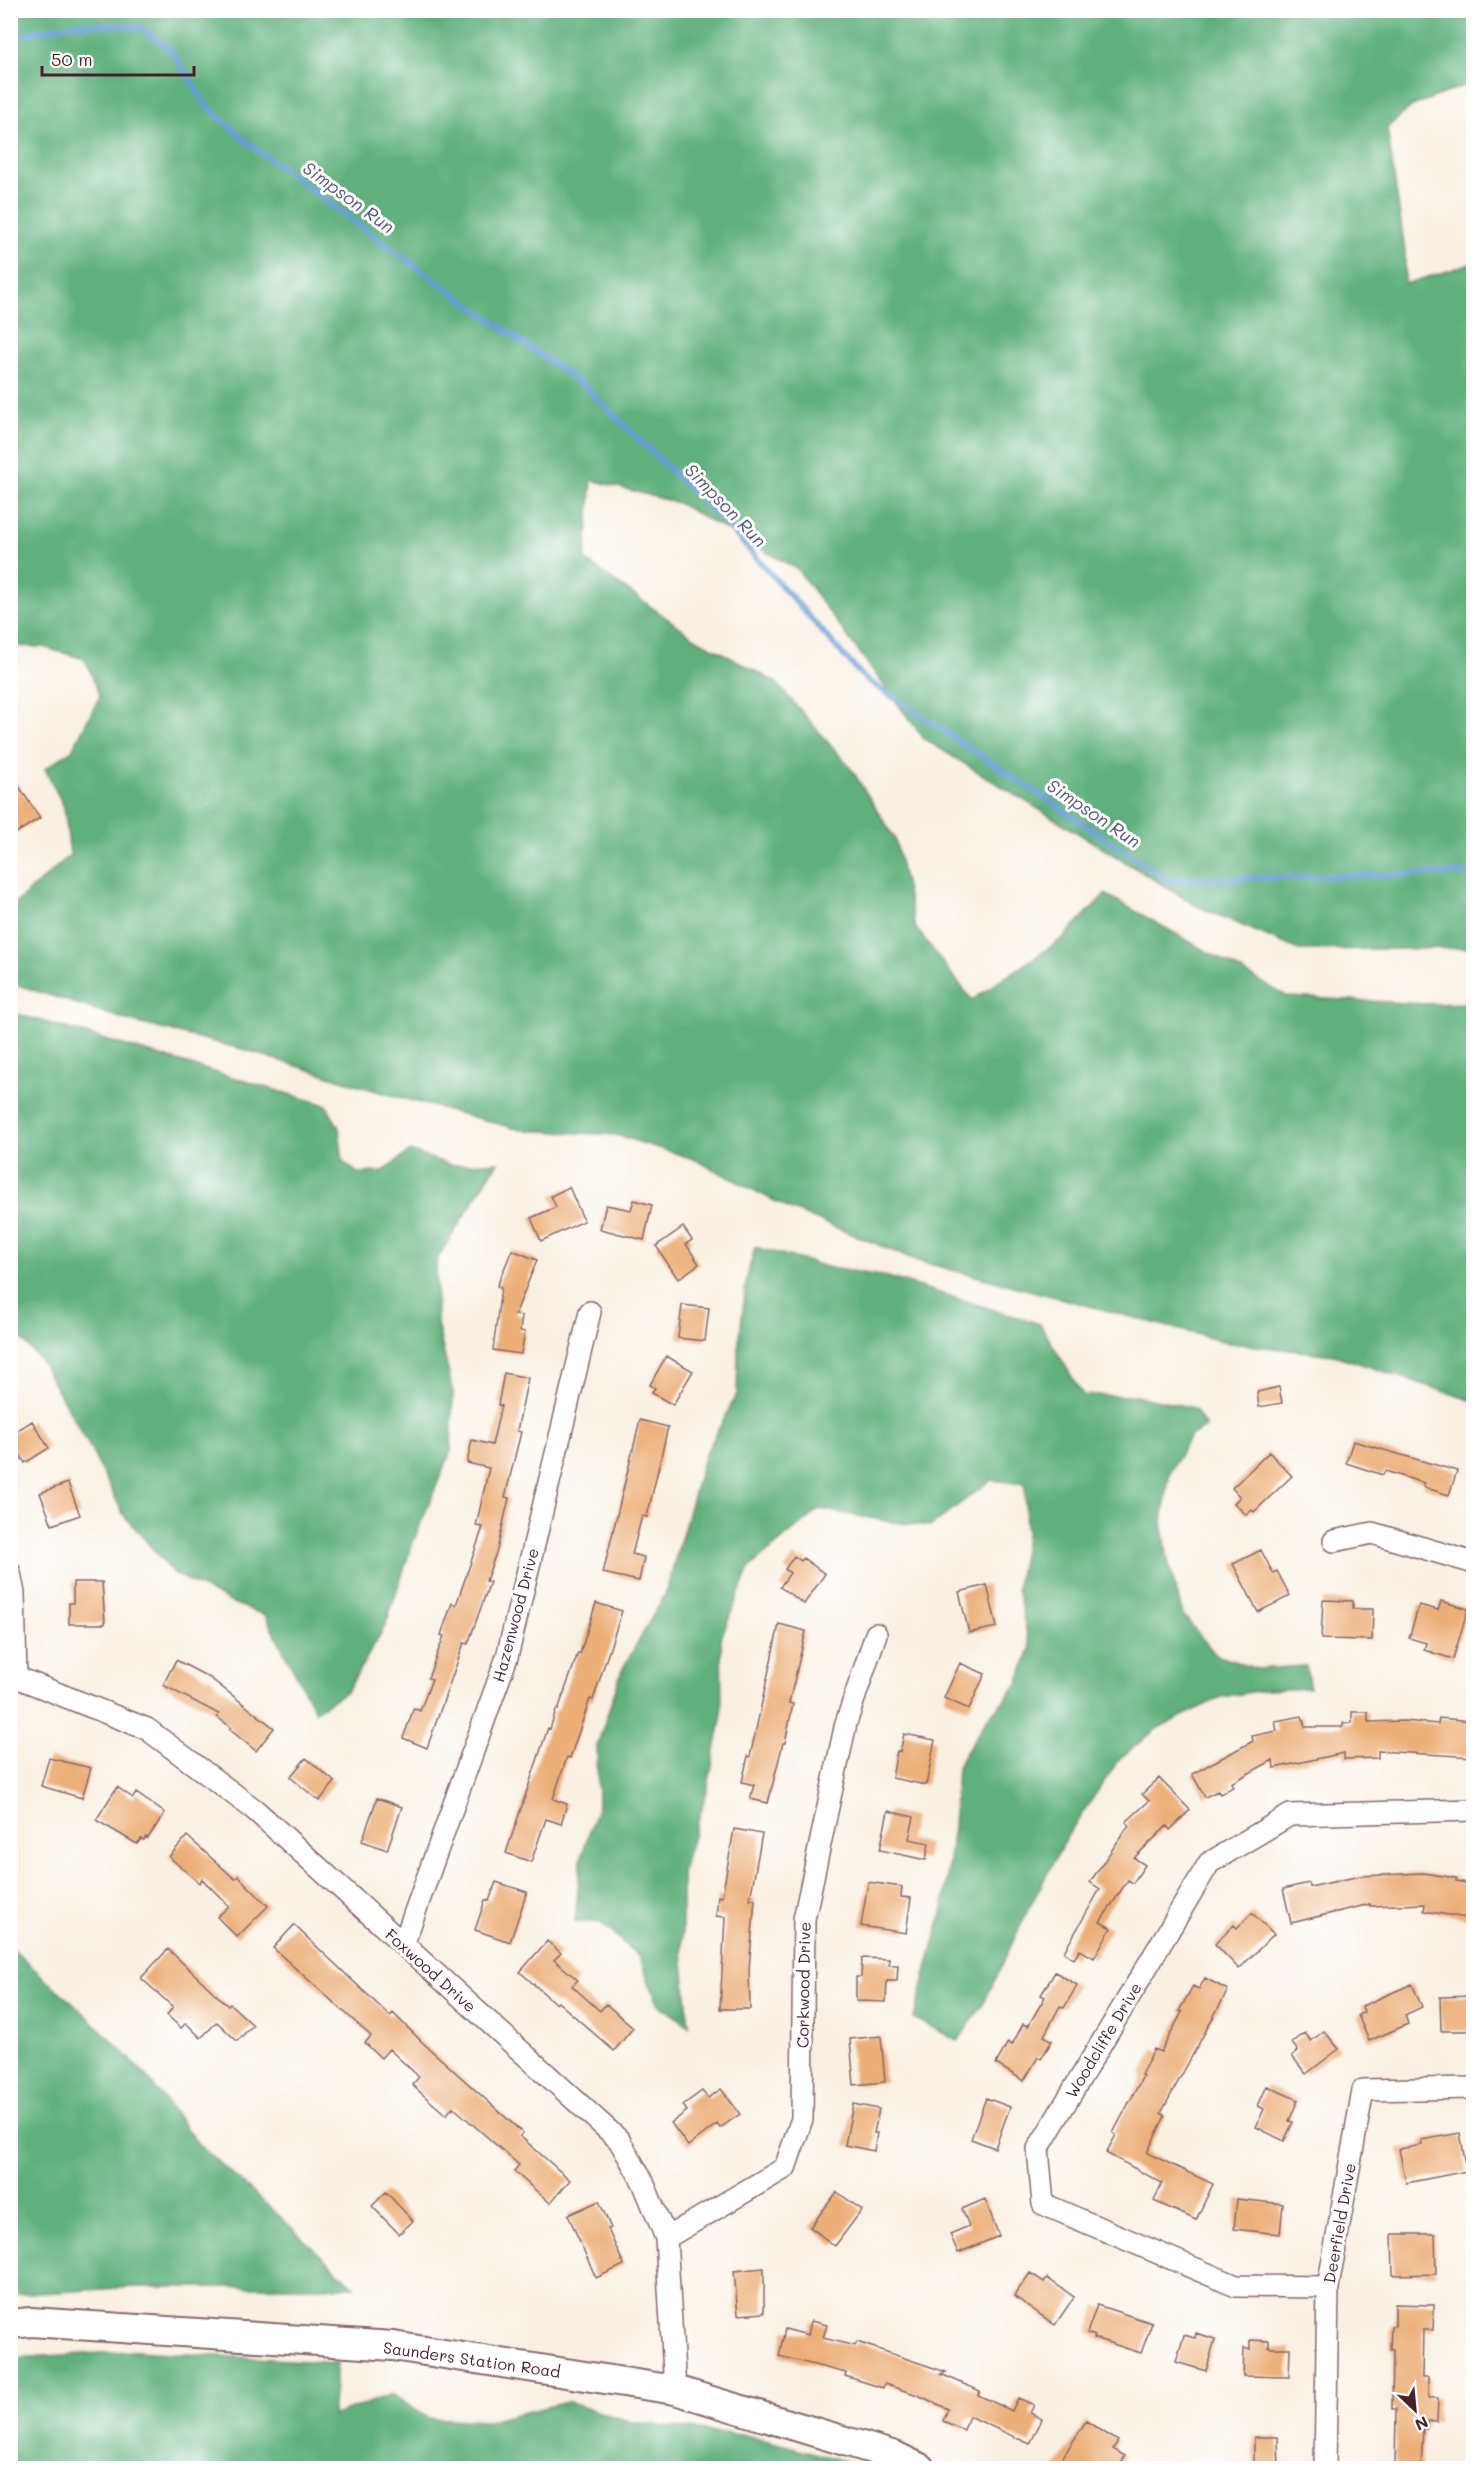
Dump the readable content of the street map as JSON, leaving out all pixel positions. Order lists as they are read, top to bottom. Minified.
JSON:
{"streets":{"street":["Hazenwood Drive","Foxwood Drive","Corkwood Drive","Woodcliffe Drive","Deerfield Drive","Saunders Station Road"]},"crossings":[["Hazenwood Drive","Foxwood Drive"],["Foxwood Drive","Corkwood Drive"],["Foxwood Drive","Saunders Station Road"],["Woodcliffe Drive","Deerfield Drive"]],"water":["Simpson Run"],"scale_bar":"50 m","north":"bottom right"}
